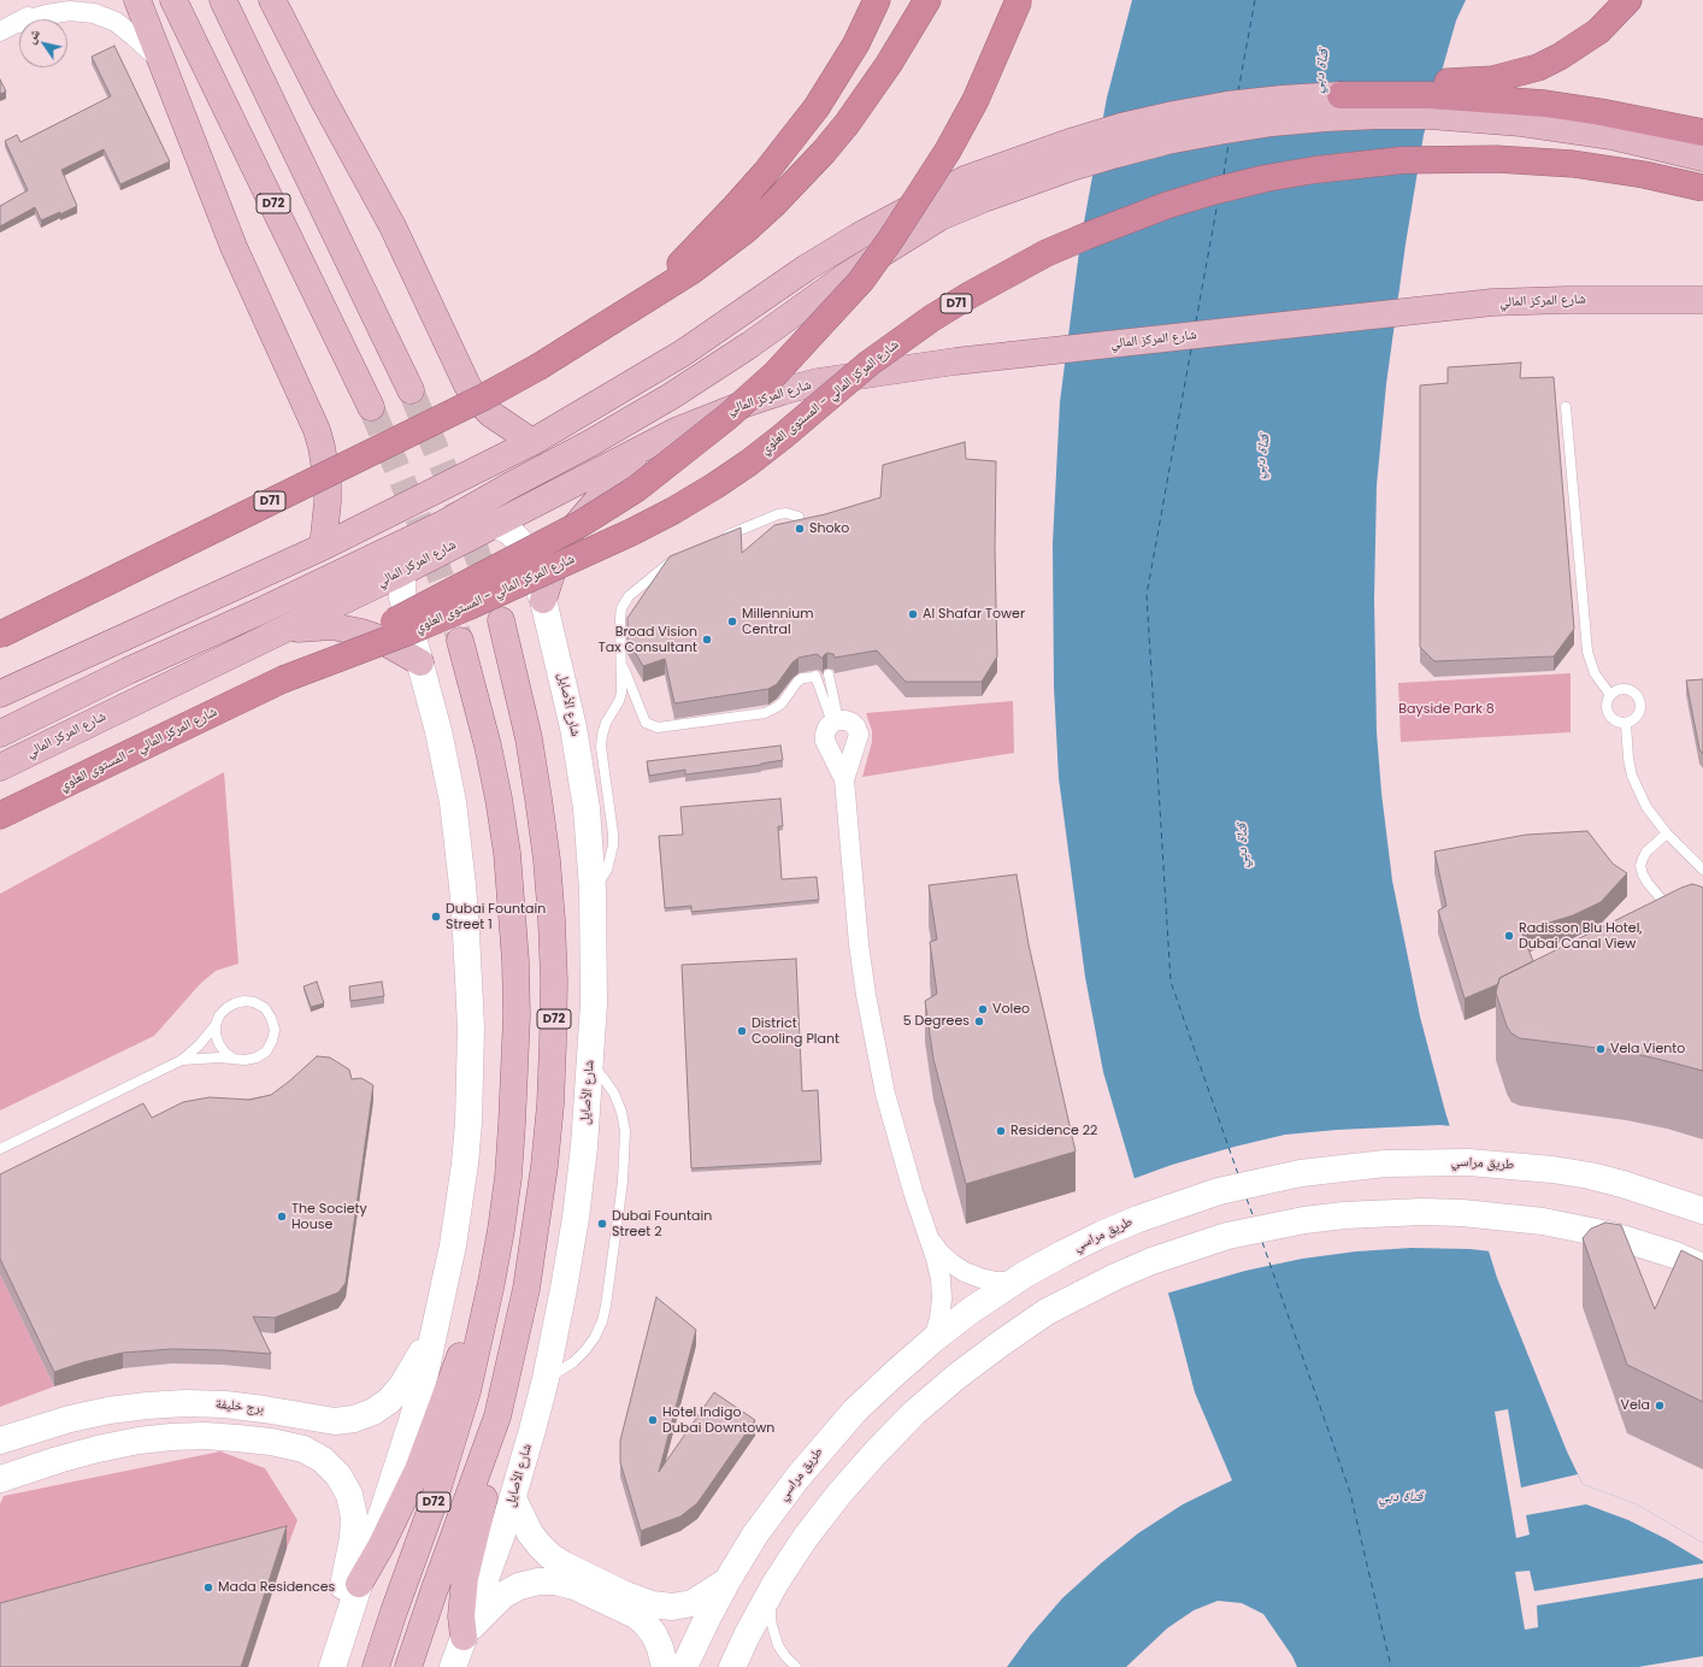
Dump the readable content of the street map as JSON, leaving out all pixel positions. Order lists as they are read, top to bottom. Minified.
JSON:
{"streets":{"highway":["D71","شارع المركز المالي - المستوى العلوي"],"main road":["D72","شارع المركز المالي"],"street":["شارع الأصايل","طريق مراسي","برج خليفة"]},"crossings":[["شارع المركز المالي","شارع الأصايل"]],"water":["قناة دبي"],"parks":["Bayside Park 8"],"places":["Shoko","Al Shafar Tower","Millennium Central","Broad Vision Tax Consultant","Dubai Fountain Street 1","Radisson Blu Hotel, Dubai Canal View","Voleo","5 Degrees","District Cooling Plant","Vela Viento","Residence 22","The Society House","Dubai Fountain Street 2","Vela","Hotel Indigo Dubai Downtown","Mada Residences"],"north":"top left"}
